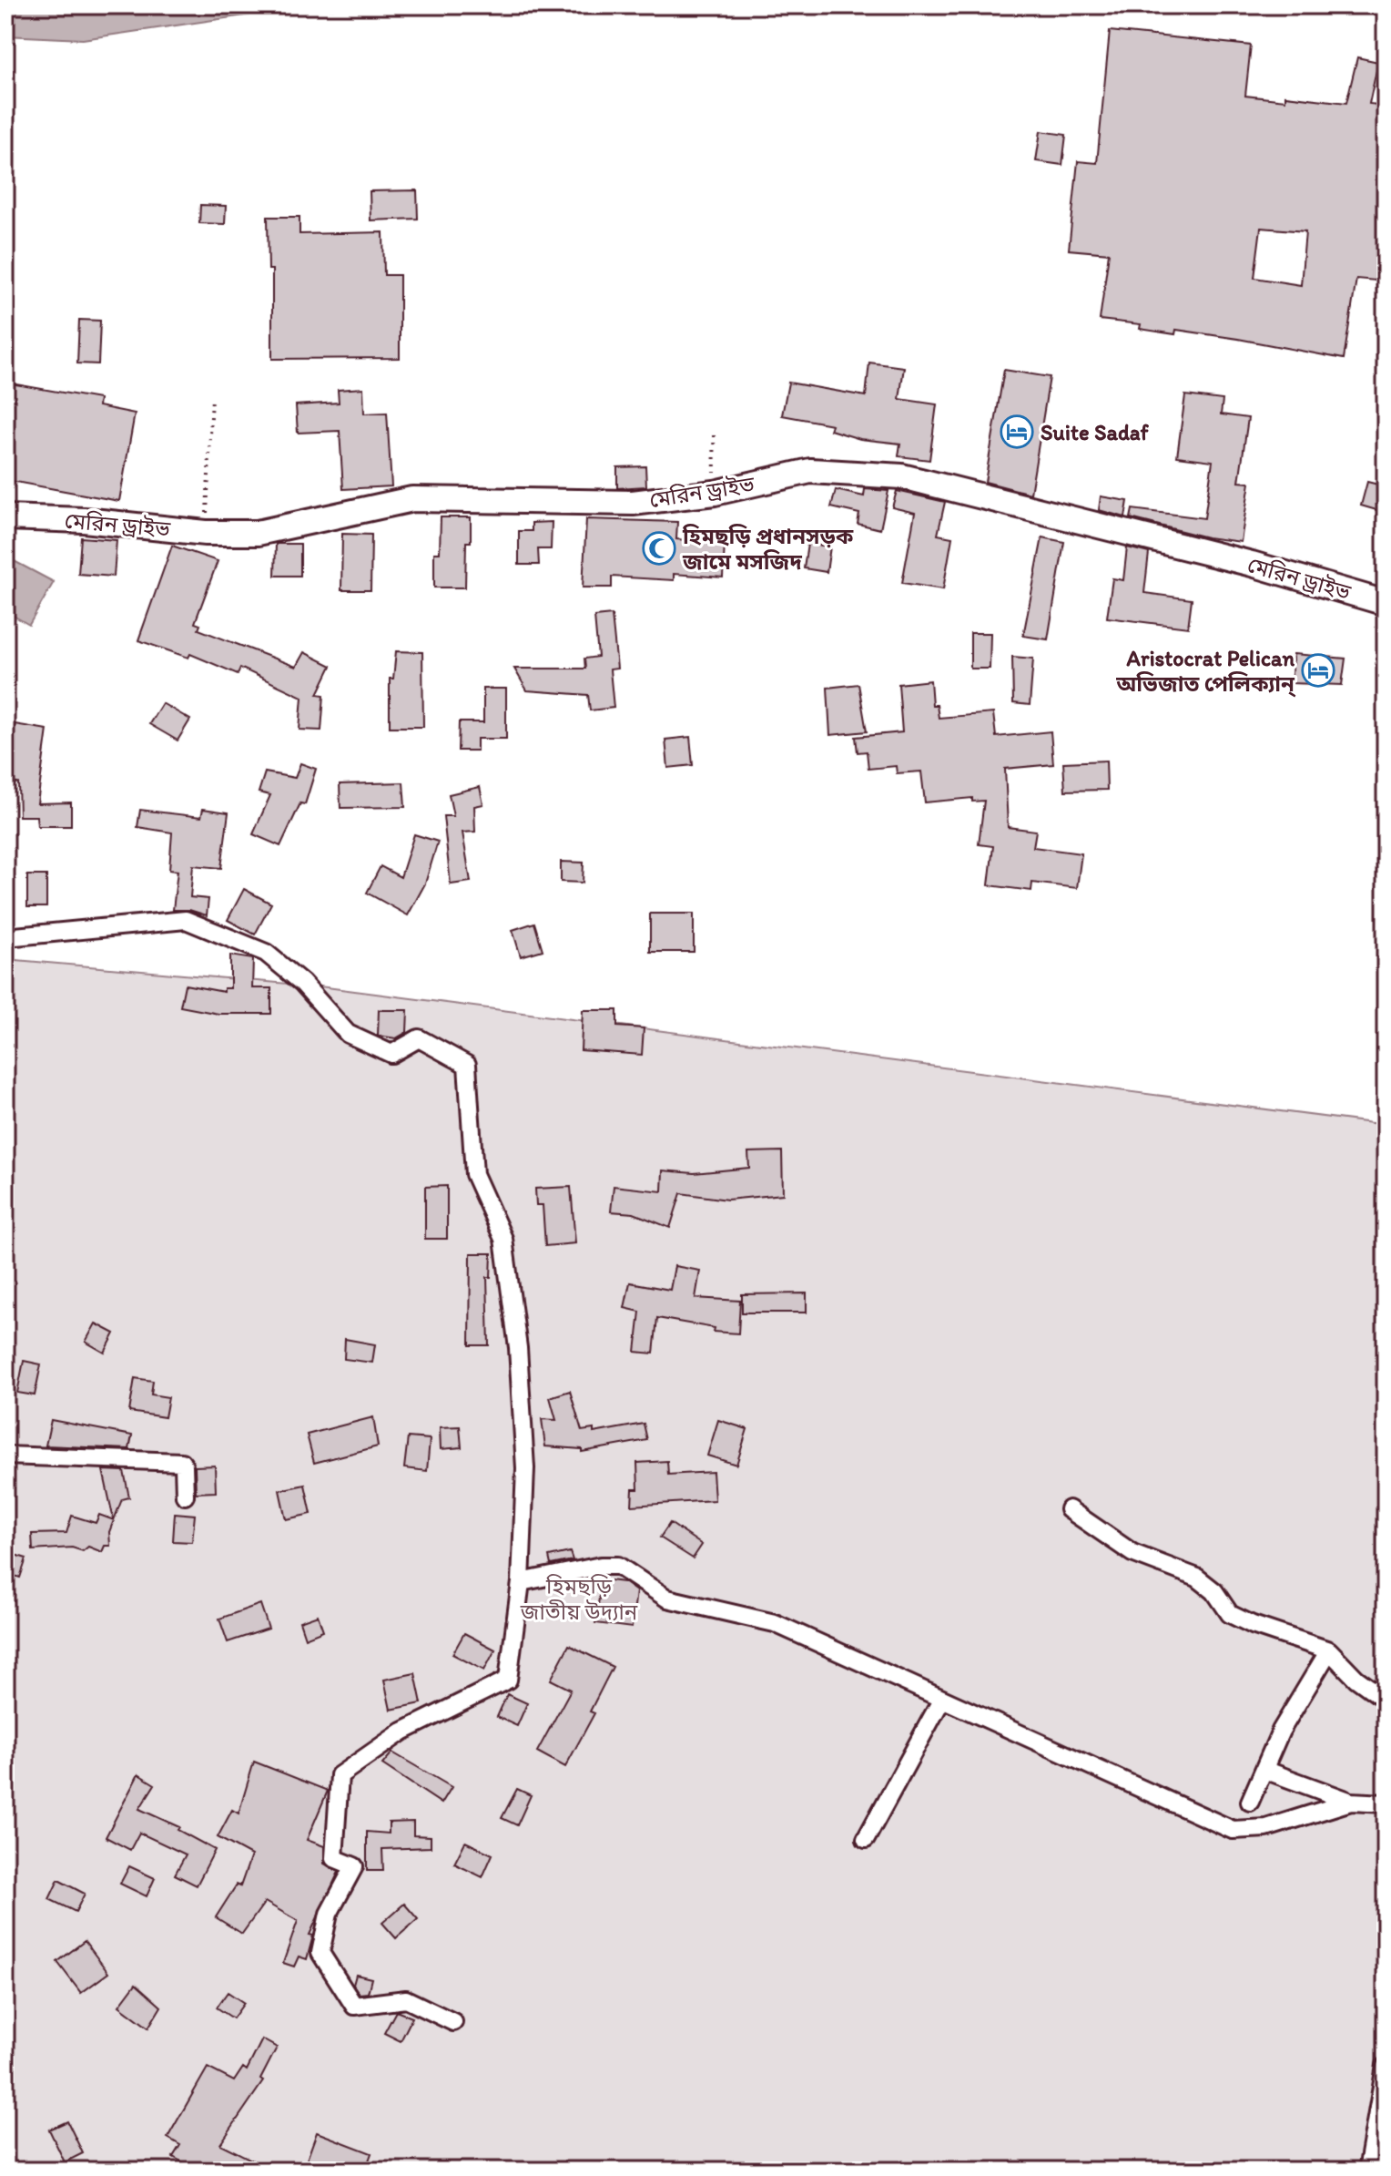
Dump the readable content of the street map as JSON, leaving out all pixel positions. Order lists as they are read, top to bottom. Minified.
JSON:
{"streets":{"main road":["মেরিন ড্রাইভ"]},"parks":["হিমছড়ি জাতীয় উদ্যান"],"places":{"hotel":["Suite Sadaf","Aristocrat Pelican অভিজাত পেলিক্যান্"],"mosque":["হিমছড়ি প্রধানসড়ক জামে মসজিদ"]}}
